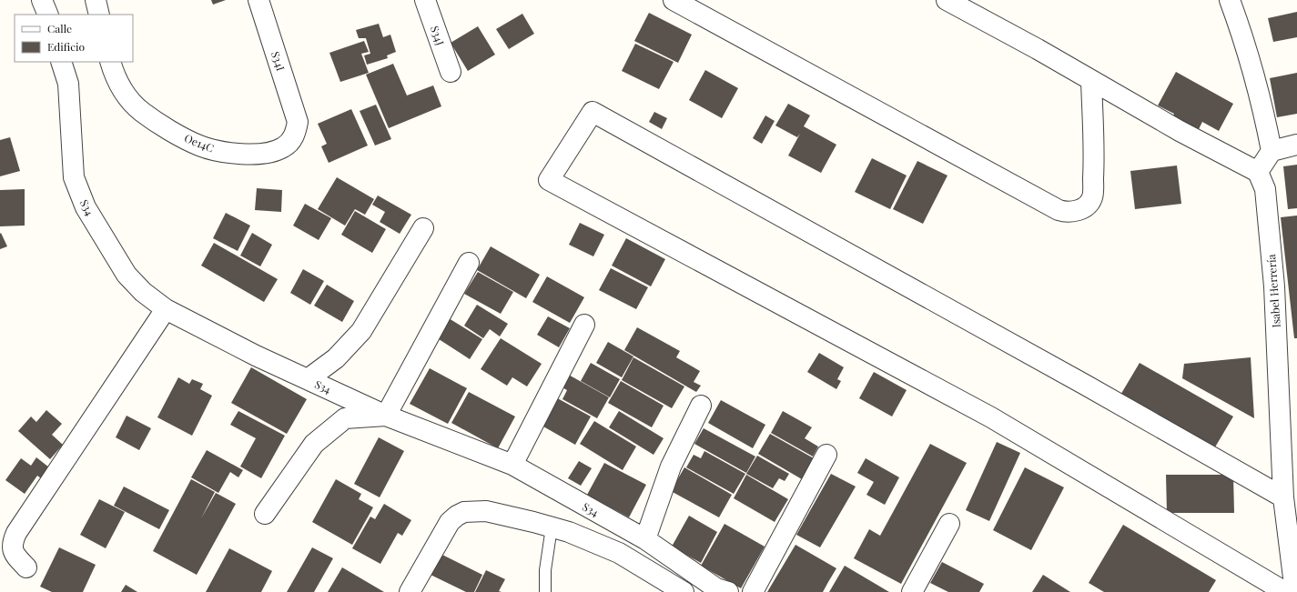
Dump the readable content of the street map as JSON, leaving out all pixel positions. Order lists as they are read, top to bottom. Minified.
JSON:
{"streets":{"street":["S34J","S34I","Oe14C","S34","Isabel Herrería"]},"crossings":[["S34I","Oe14C"]],"legend":["Calle","Edificio"]}
